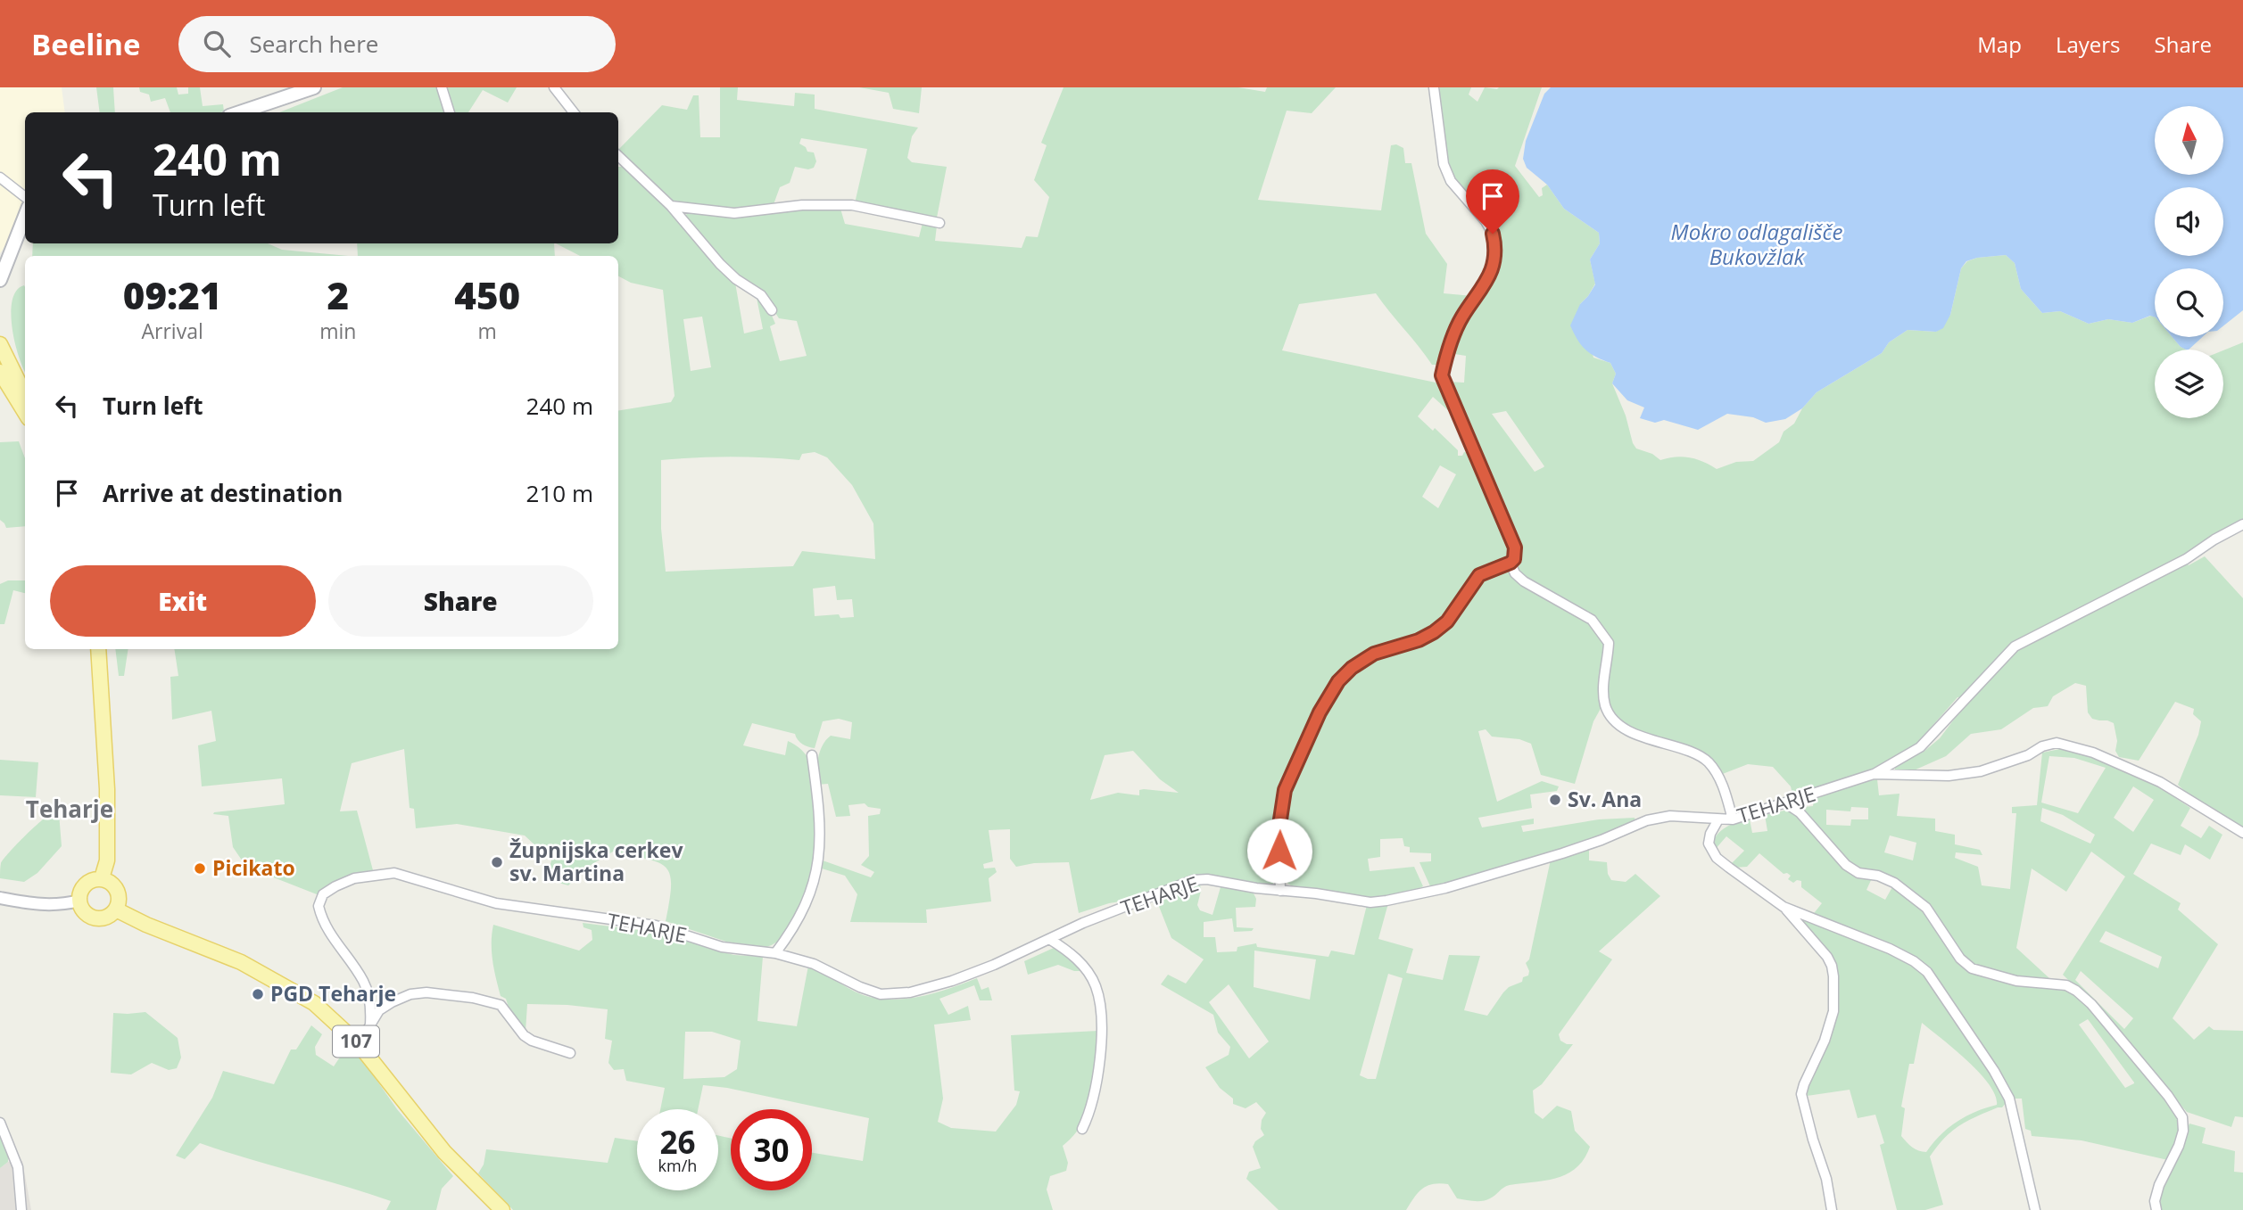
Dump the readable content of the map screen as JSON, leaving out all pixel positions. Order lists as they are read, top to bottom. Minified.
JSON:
{"streets":{"main road":["107"],"street":["TEHARJE"]},"districts":["Teharje"],"water":["Mokro odlagališče Bukovžlak"],"places":["Sv. Ana","Župnijska cerkev sv. Martina","Picikato","PGD Teharje"],"north":"top","page":{"header":"Beeline","search":"Search here","nav":["Map","Layers","Share"],"turn":["240 m","Turn left"],"eta":["09:21","Arrival","2","min","450","m"],"list":[{"name":"Turn left","value":"240 m"},{"name":"Arrive at destination","value":"210 m"}],"buttons":["Exit","Share"],"speed":"26 km/h","limit":"30"}}
